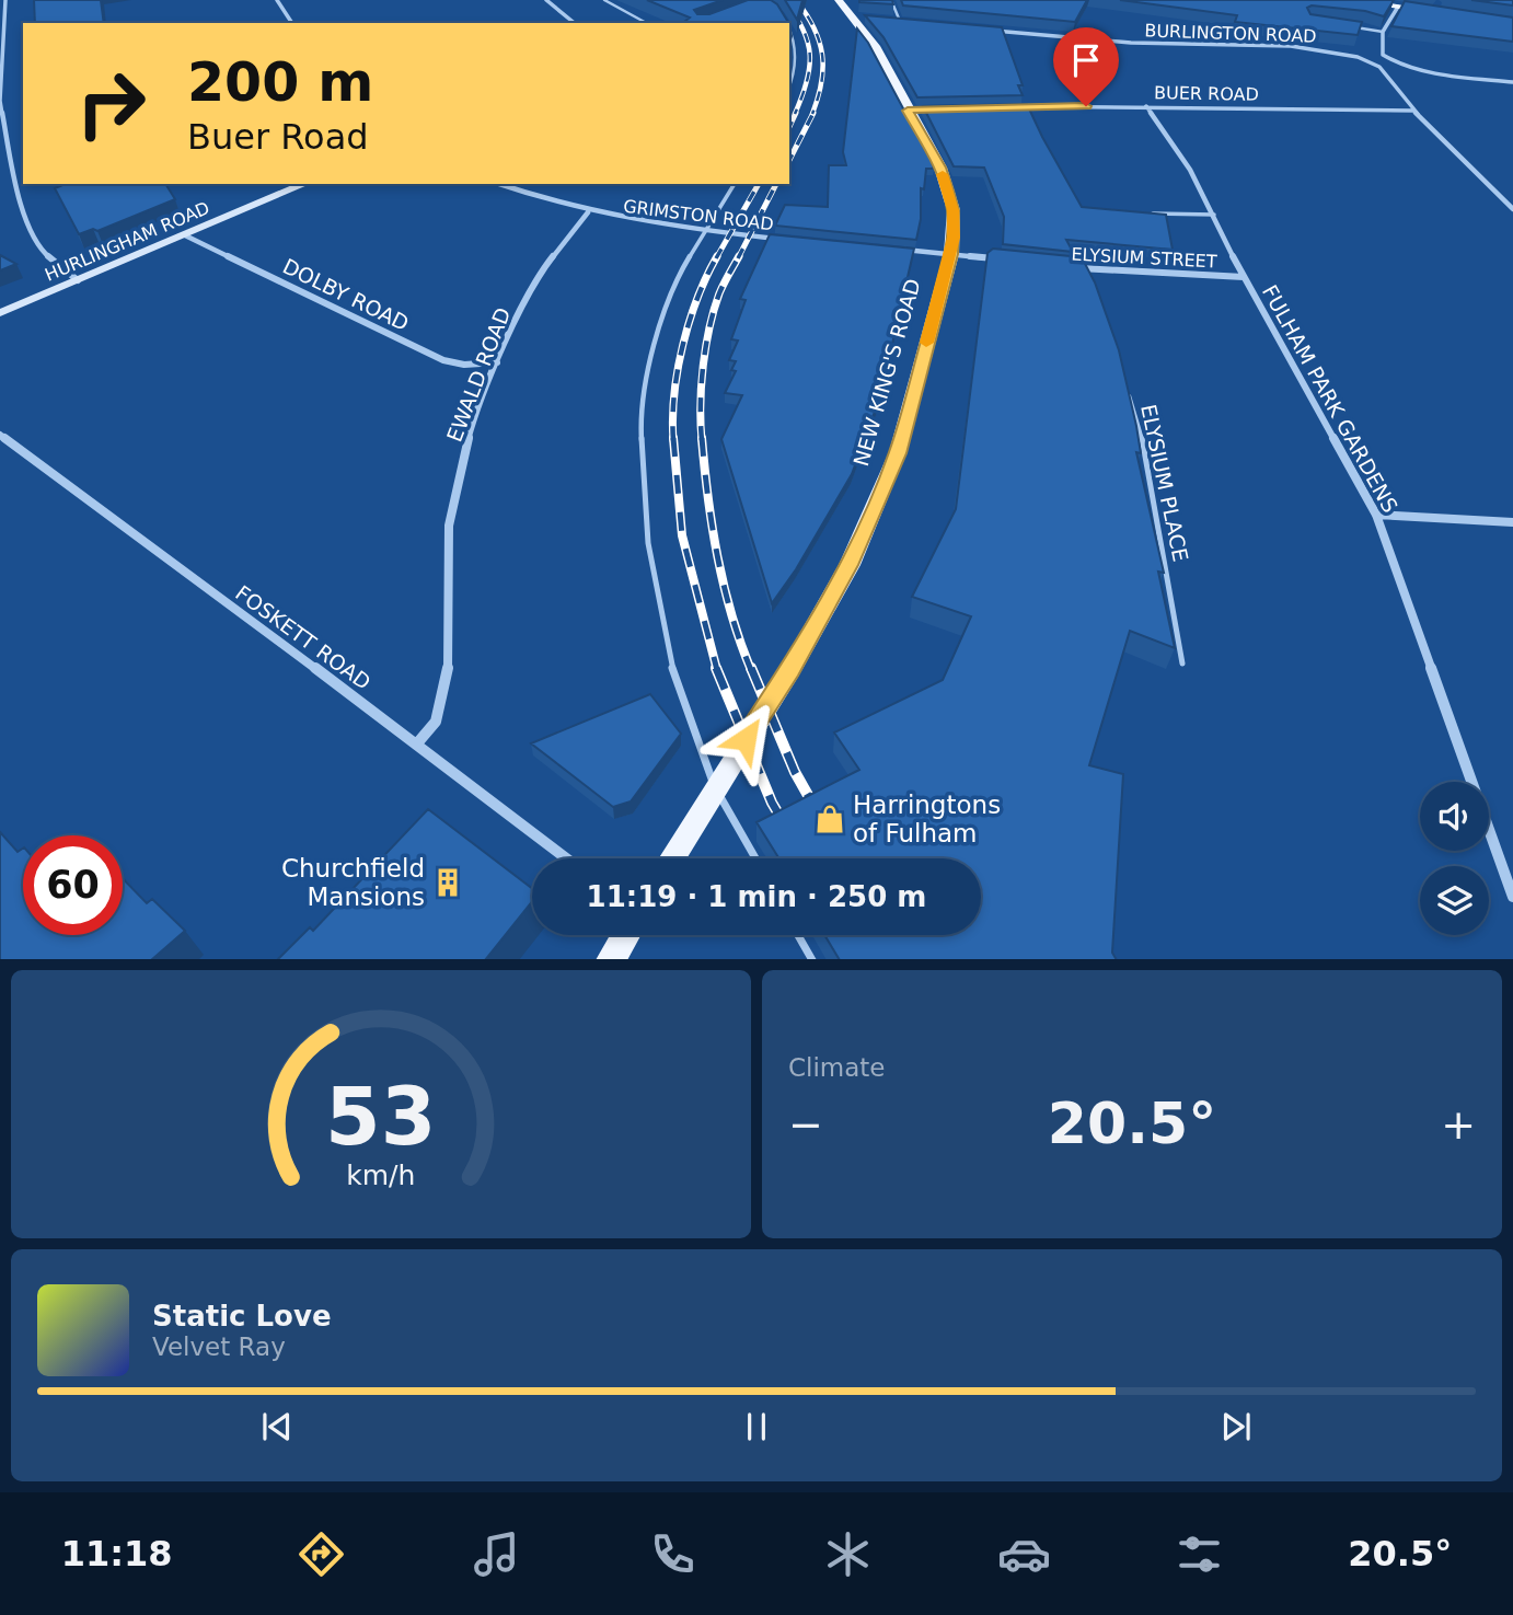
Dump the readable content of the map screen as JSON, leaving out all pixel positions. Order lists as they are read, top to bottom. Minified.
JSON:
{"streets":{"main road":["NEW KING'S ROAD"],"street":["BURLINGTON ROAD","BUER ROAD","GRIMSTON ROAD","HURLINGHAM ROAD","ELYSIUM STREET","DOLBY ROAD","EWALD ROAD","FULHAM PARK GARDENS","FOSKETT ROAD"],"lane":["ELYSIUM PLACE"]},"crossings":[["BURLINGTON ROAD","BUER ROAD"],["BUER ROAD","FULHAM PARK GARDENS"],["GRIMSTON ROAD","EWALD ROAD"],["HURLINGHAM ROAD","DOLBY ROAD"],["ELYSIUM STREET","FULHAM PARK GARDENS"],["DOLBY ROAD","EWALD ROAD"],["EWALD ROAD","FOSKETT ROAD"]],"places":{"shop":["Harringtons of Fulham"],"building":["Churchfield Mansions"]},"page":{"turn":["200 m","Buer Road"],"limit":"60","trip":"11:19 · 1 min · 250 m","tile":"Climate","heat":["−","20.5°","+"],"song":["Static Love","Velvet Ray"],"tabs":["11:18","20.5°"],"gauge":["53","km/h"]}}
